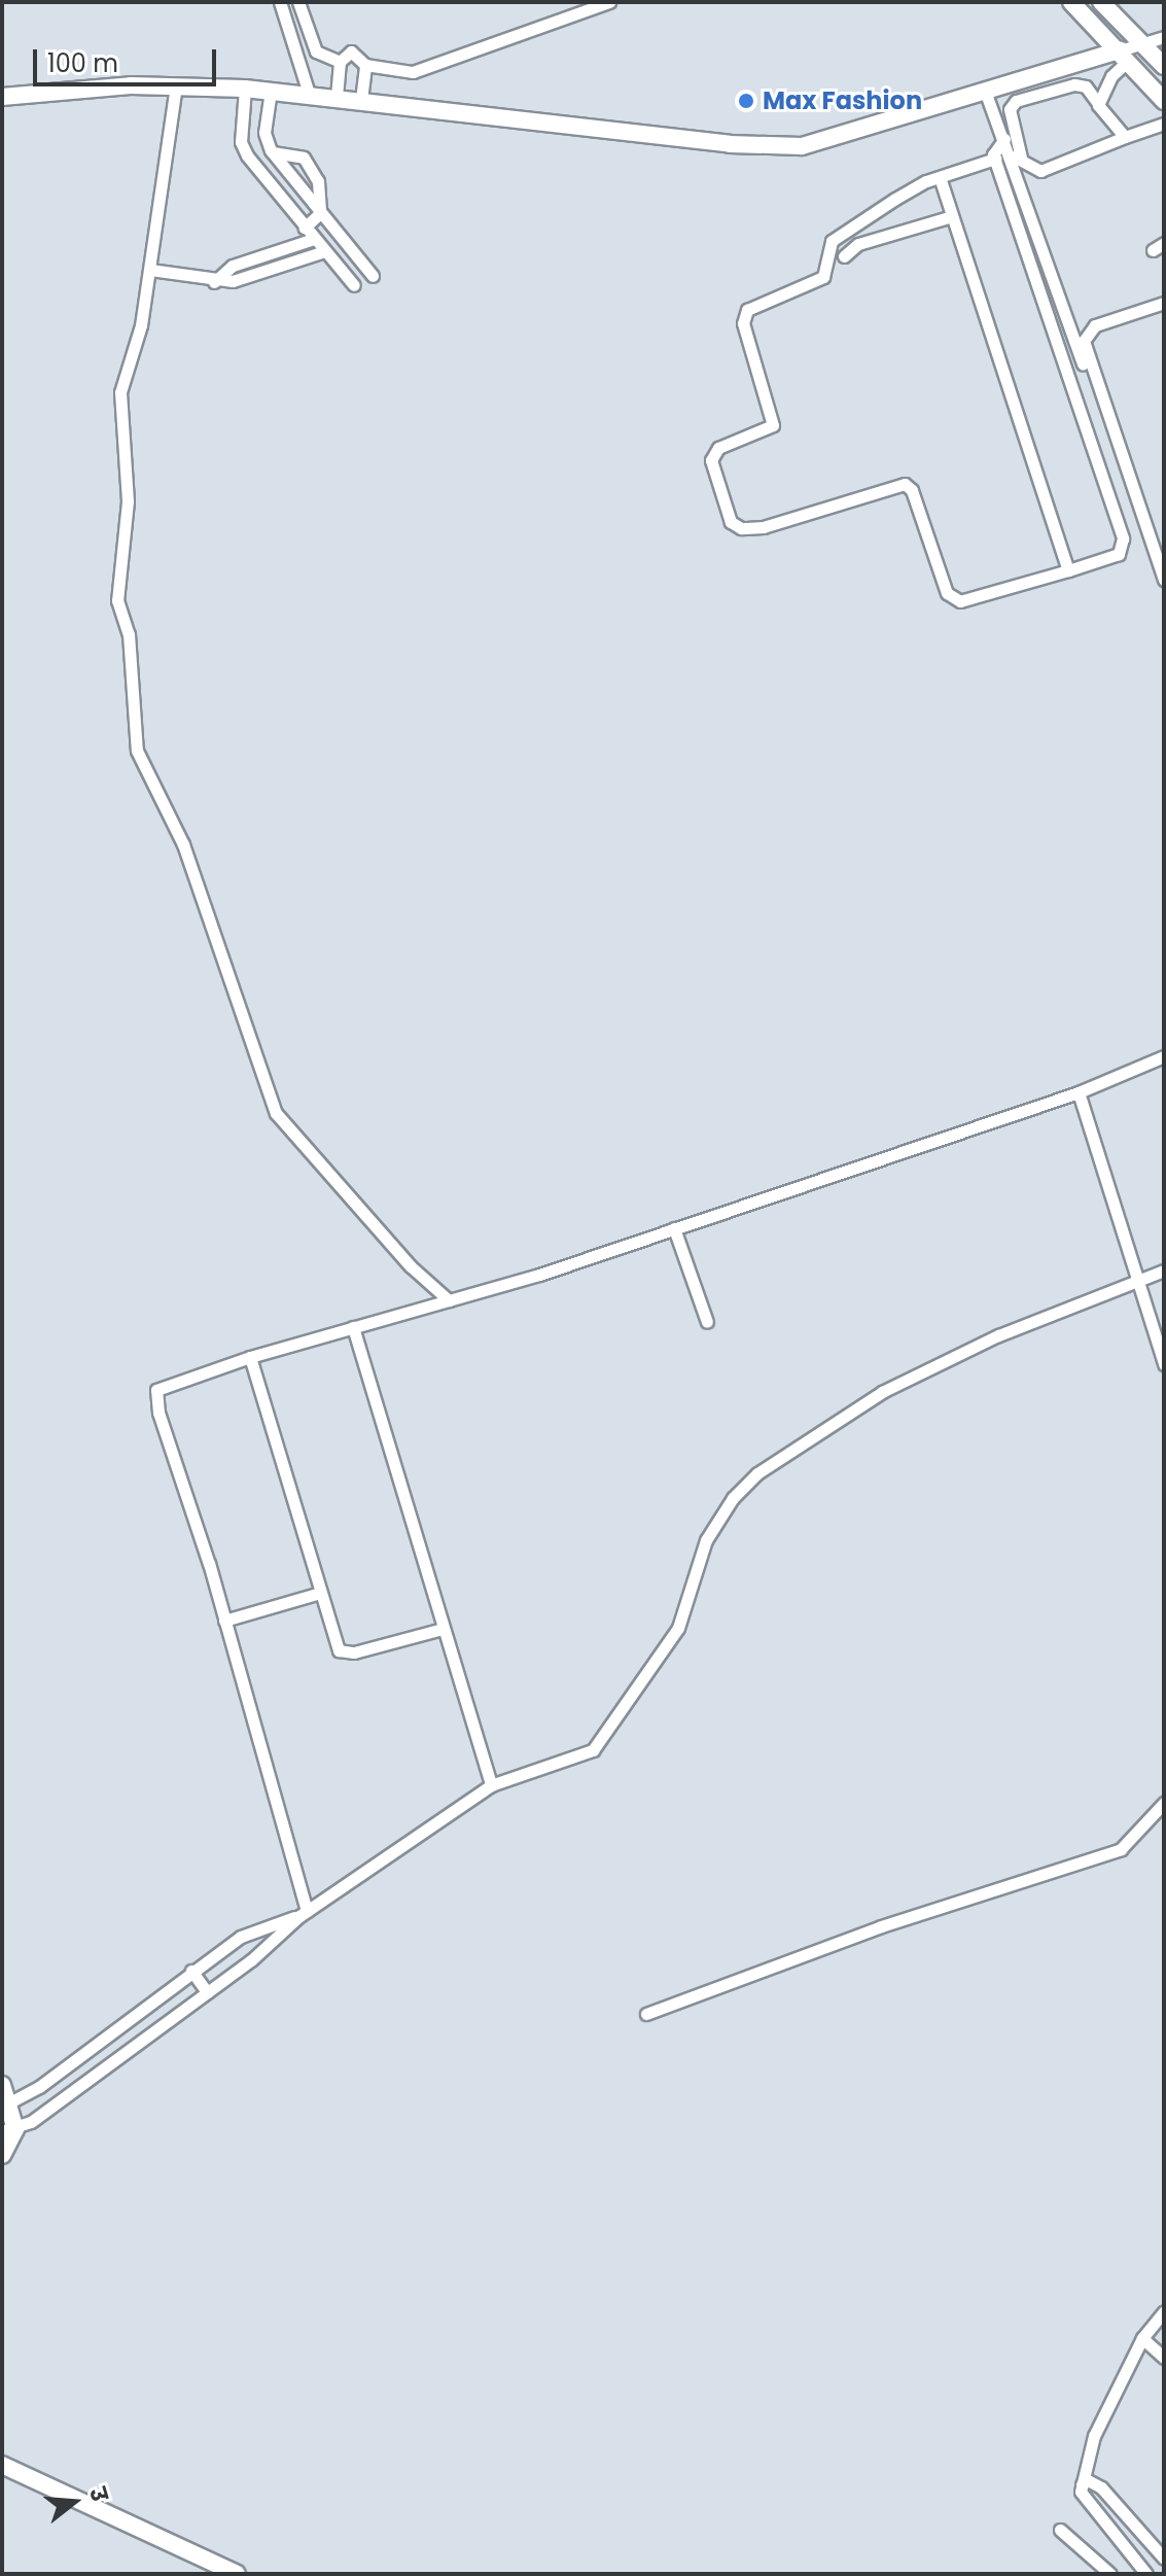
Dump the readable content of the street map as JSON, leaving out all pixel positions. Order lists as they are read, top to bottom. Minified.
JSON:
{"places":["Max Fashion"],"scale_bar":"100 m","north":"right"}
